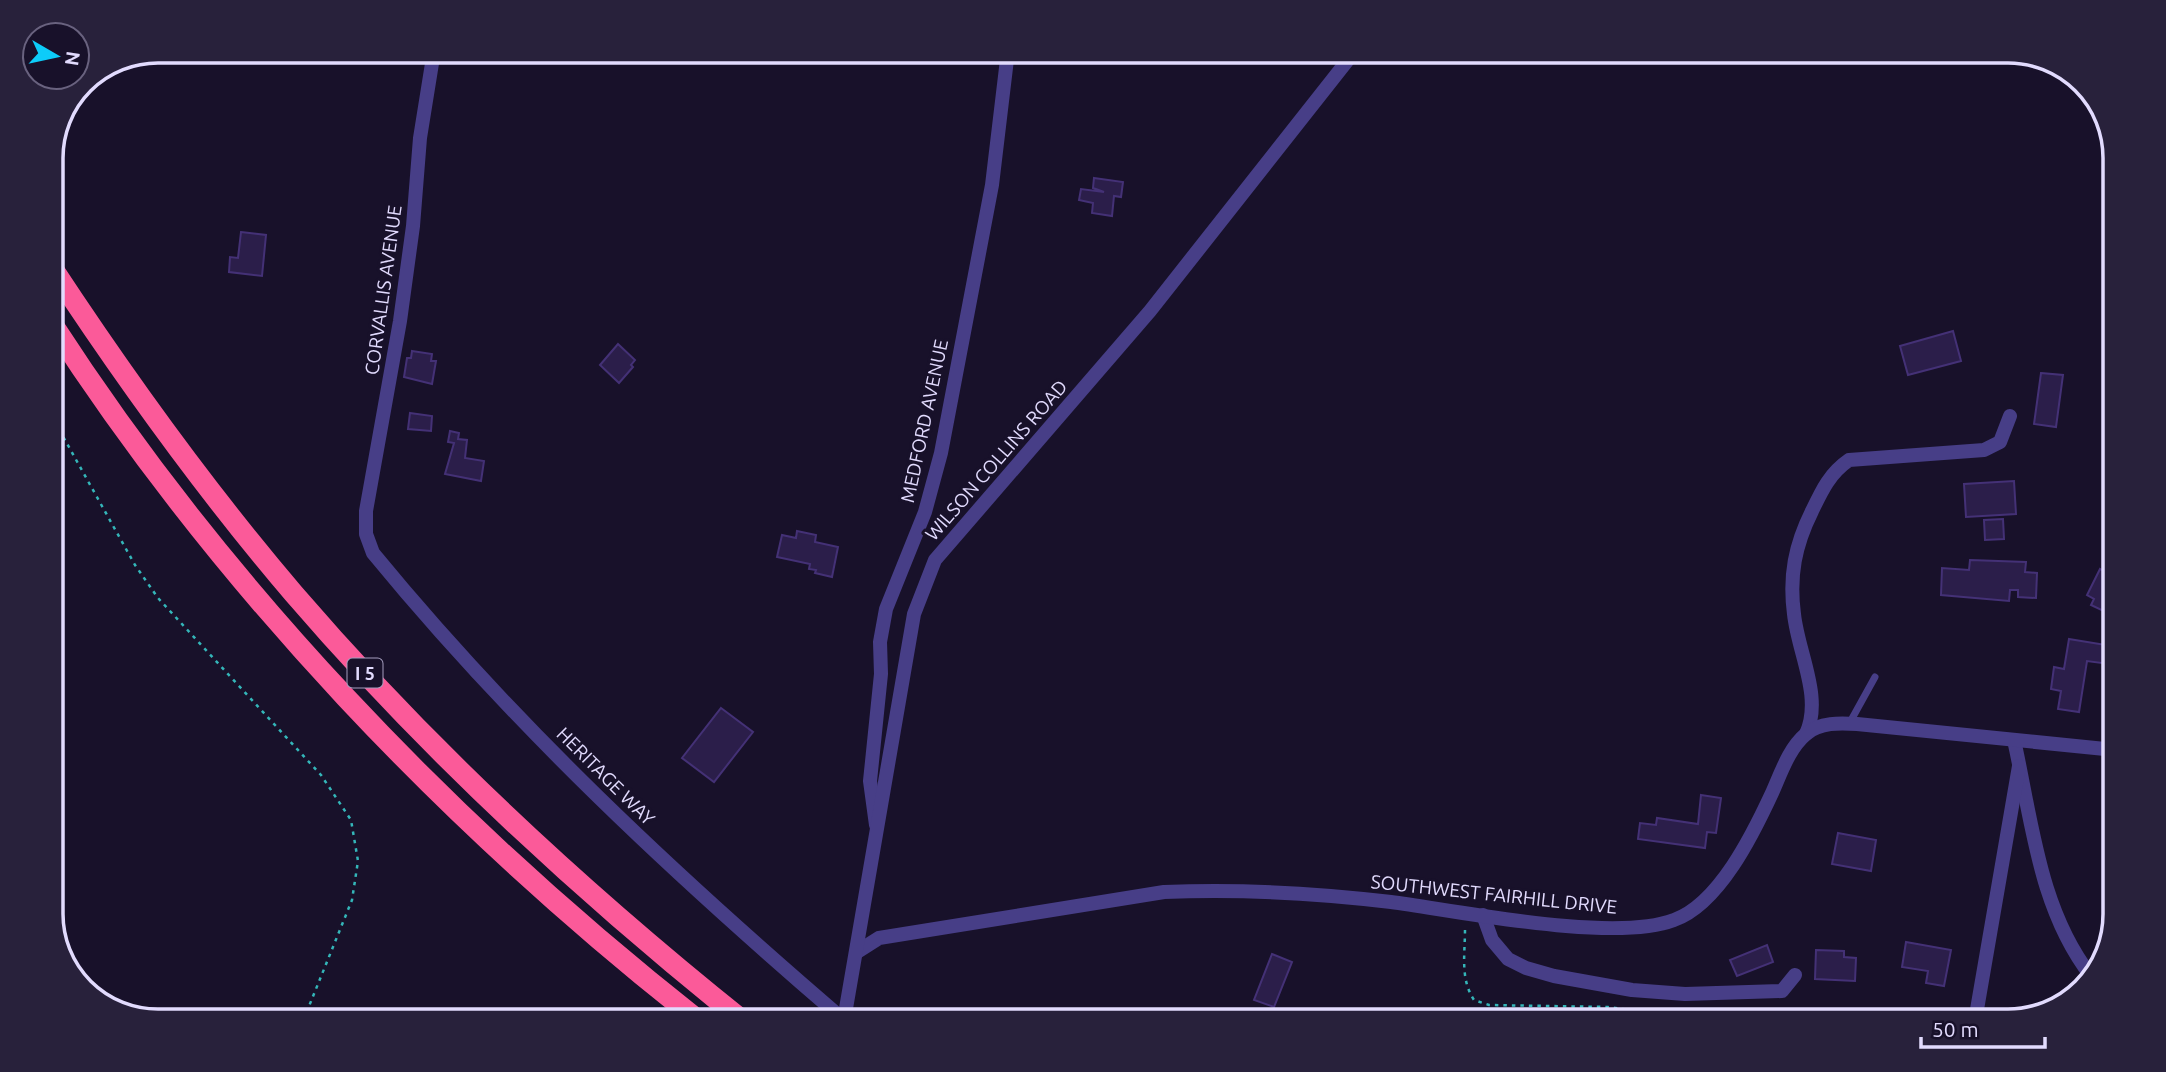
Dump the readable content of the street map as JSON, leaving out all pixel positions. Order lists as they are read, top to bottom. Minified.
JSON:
{"streets":{"highway":["I 5"],"street":["CORVALLIS AVENUE","MEDFORD AVENUE","WILSON COLLINS ROAD","HERITAGE WAY","SOUTHWEST FAIRHILL DRIVE"]},"crossings":[["CORVALLIS AVENUE","HERITAGE WAY"],["MEDFORD AVENUE","WILSON COLLINS ROAD"],["WILSON COLLINS ROAD","SOUTHWEST FAIRHILL DRIVE"]],"scale_bar":"50 m","north":"right"}
